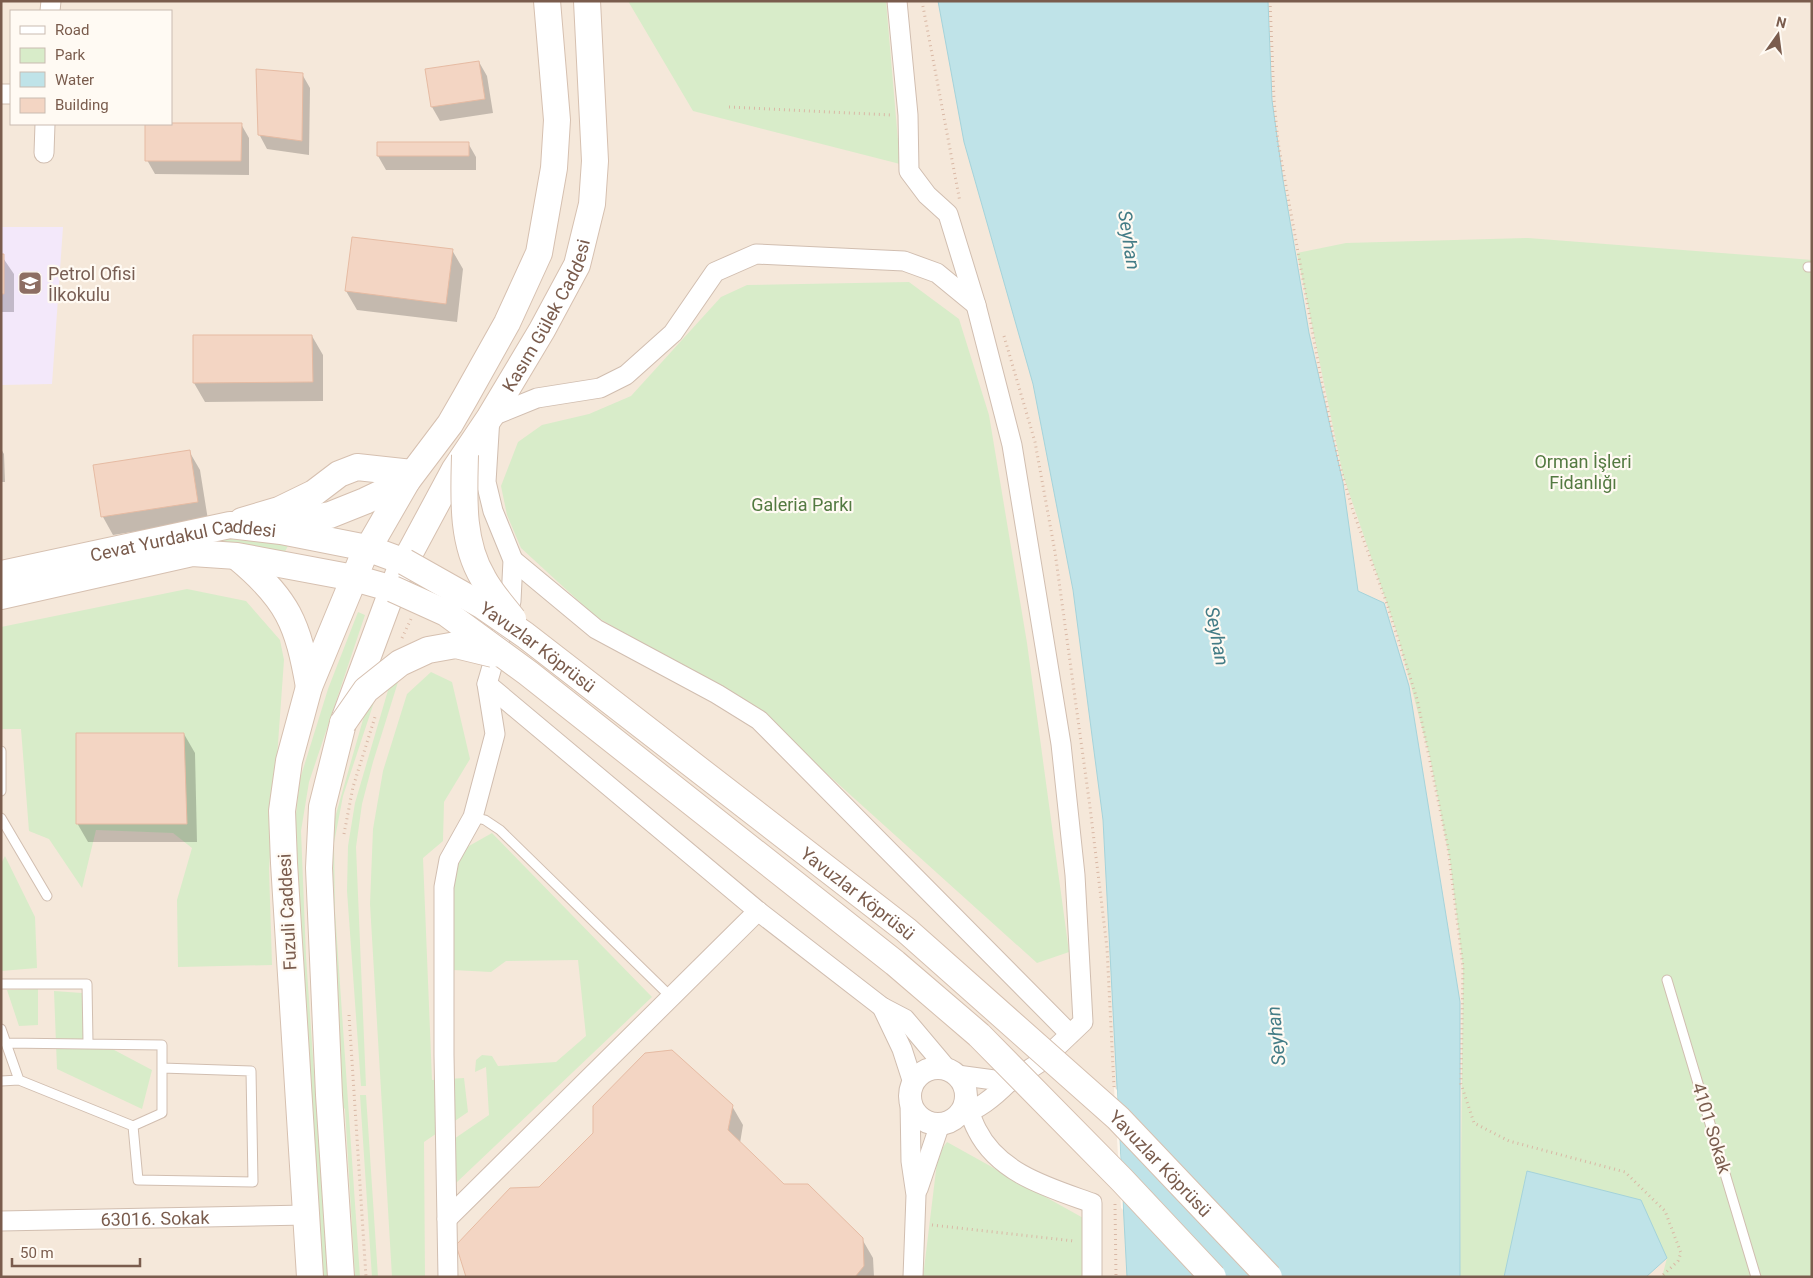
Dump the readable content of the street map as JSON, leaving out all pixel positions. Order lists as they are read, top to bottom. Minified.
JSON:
{"streets":{"main road":["Kasım Gülek Caddesi","Cevat Yurdakul Caddesi","Yavuzlar Köprüsü","Fuzuli Caddesi"],"street":["63016. Sokak"],"lane":["4101 Sokak"]},"crossings":[["Kasım Gülek Caddesi","Cevat Yurdakul Caddesi"],["Kasım Gülek Caddesi","Yavuzlar Köprüsü"],["Kasım Gülek Caddesi","Fuzuli Caddesi"],["Cevat Yurdakul Caddesi","Fuzuli Caddesi"],["Yavuzlar Köprüsü","Fuzuli Caddesi"],["Fuzuli Caddesi","63016. Sokak"]],"water":["Seyhan"],"parks":["Orman İşleri Fidanlığı","Galeria Parkı"],"places":{"school or university":["Petrol Ofisi İlkokulu"]},"legend":["Road","Park","Water","Building"],"scale_bar":"50 m","north":"top"}
